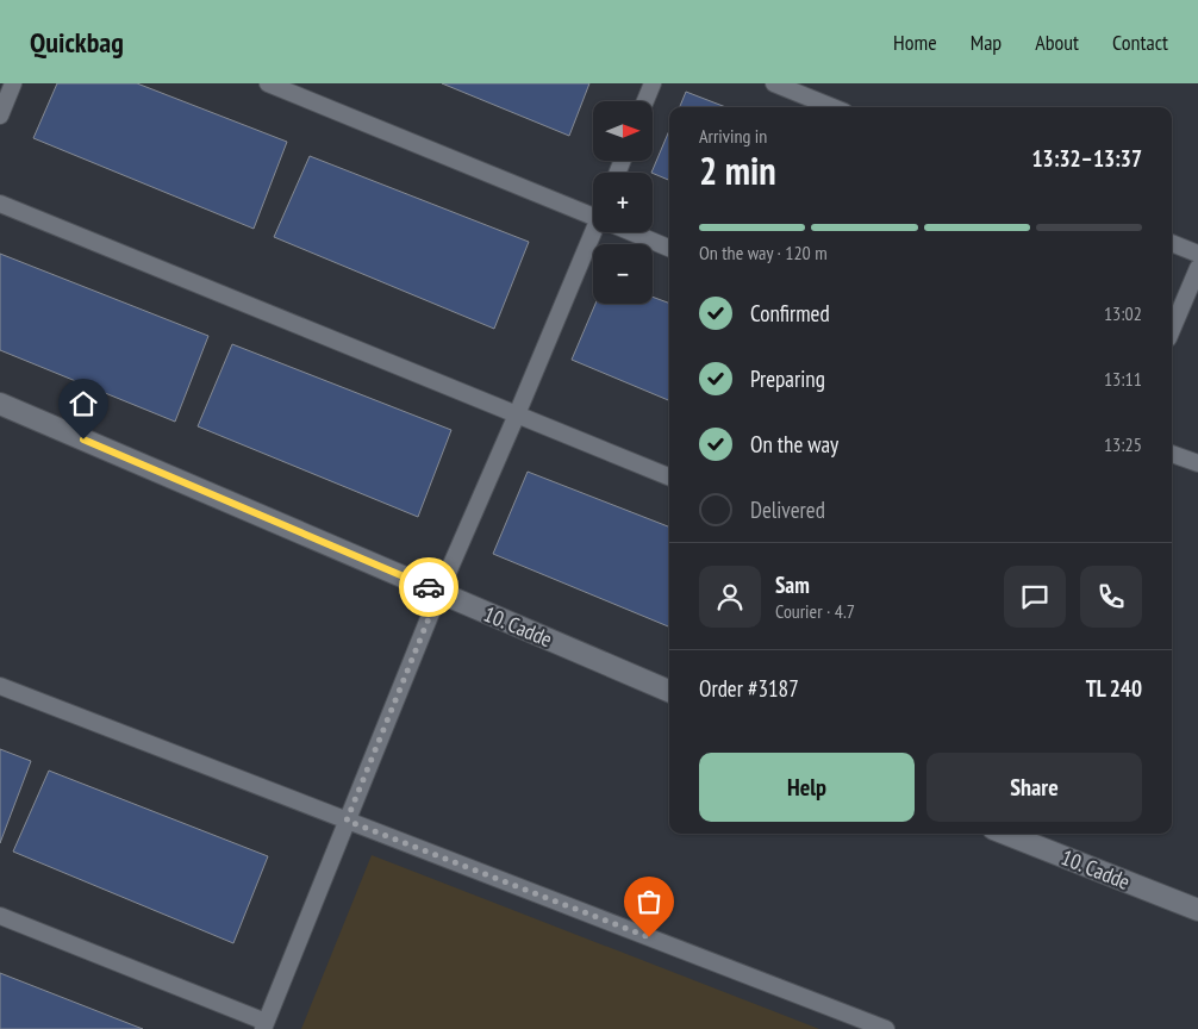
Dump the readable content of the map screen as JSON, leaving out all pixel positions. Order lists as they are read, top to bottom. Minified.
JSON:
{"streets":{"street":["10. Cadde"]},"north":"right","page":{"header":"Quickbag","nav":["Home","Map","About","Contact"],"map_buttons":["+","−"],"heading":["2 min","Arriving in","13:32–13:37"],"panel":["Sam","Courier · 4.7","Order #3187","TL 240"],"bar":"On the way · 120 m","list":[["Confirmed","13:02"],["Preparing","13:11"],["On the way","13:25"],"Delivered"],"buttons":["Help","Share"]}}
